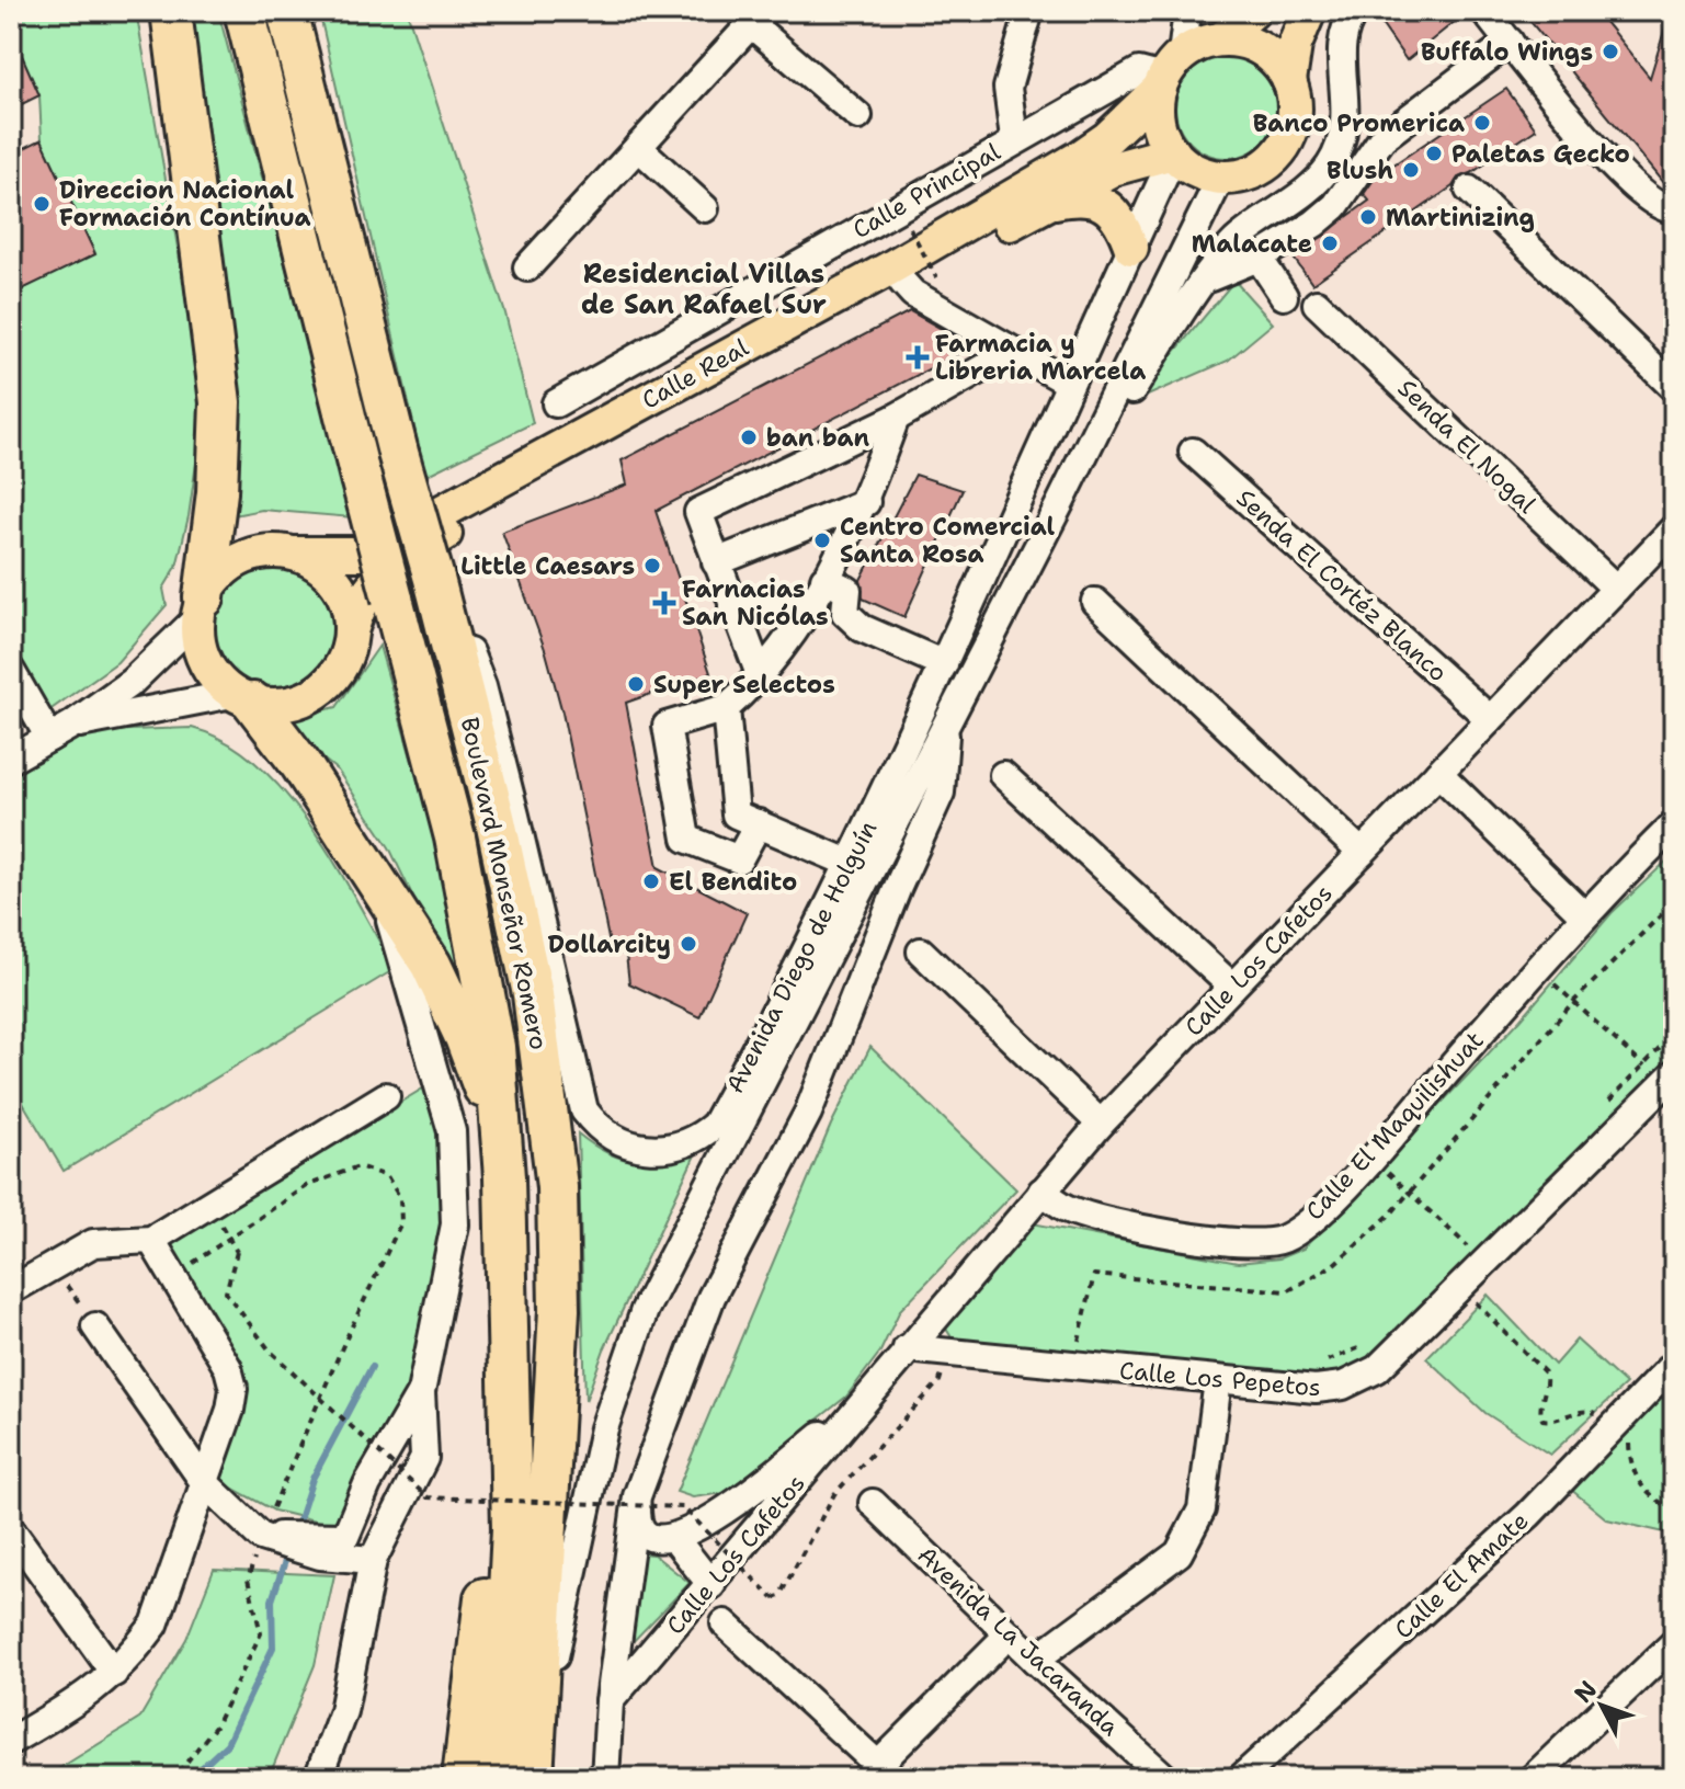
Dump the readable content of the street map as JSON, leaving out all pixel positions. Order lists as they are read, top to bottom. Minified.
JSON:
{"streets":{"highway":["Boulevard Monseñor Romero"],"main road":["Calle Real"],"street":["Calle Principal","Senda El Nogal","Senda El Cortéz Blanco","Avenida Diego de Holguín","Calle Los Cafetos","Calle El Maquilishuat","Calle Los Pepetos","Calle El Amate","Avenida La Jacaranda"]},"crossings":[["Calle Principal","Calle Real"],["Calle Principal","Avenida Diego de Holguín"],["Calle Real","Avenida Diego de Holguín"],["Senda El Nogal","Calle Los Cafetos"],["Senda El Cortéz Blanco","Calle Los Cafetos"],["Boulevard Monseñor Romero","Avenida Diego de Holguín"],["Calle Los Cafetos","Calle El Maquilishuat"],["Calle Los Cafetos","Calle Los Pepetos"]],"districts":["Residencial Villas de San Rafael Sur"],"places":{"other":["Buffalo Wings","Banco Promerica","Paletas Gecko","Blush","Direccion Nacional Formación Contínua","Martinizing","Malacate","ban ban","Centro Comercial Santa Rosa","Little Caesars","Super Selectos","El Bendito","Dollarcity"],"health":["Farmacia y Libreria Marcela","Farnacias San Nicólas"]},"north":"top left"}
